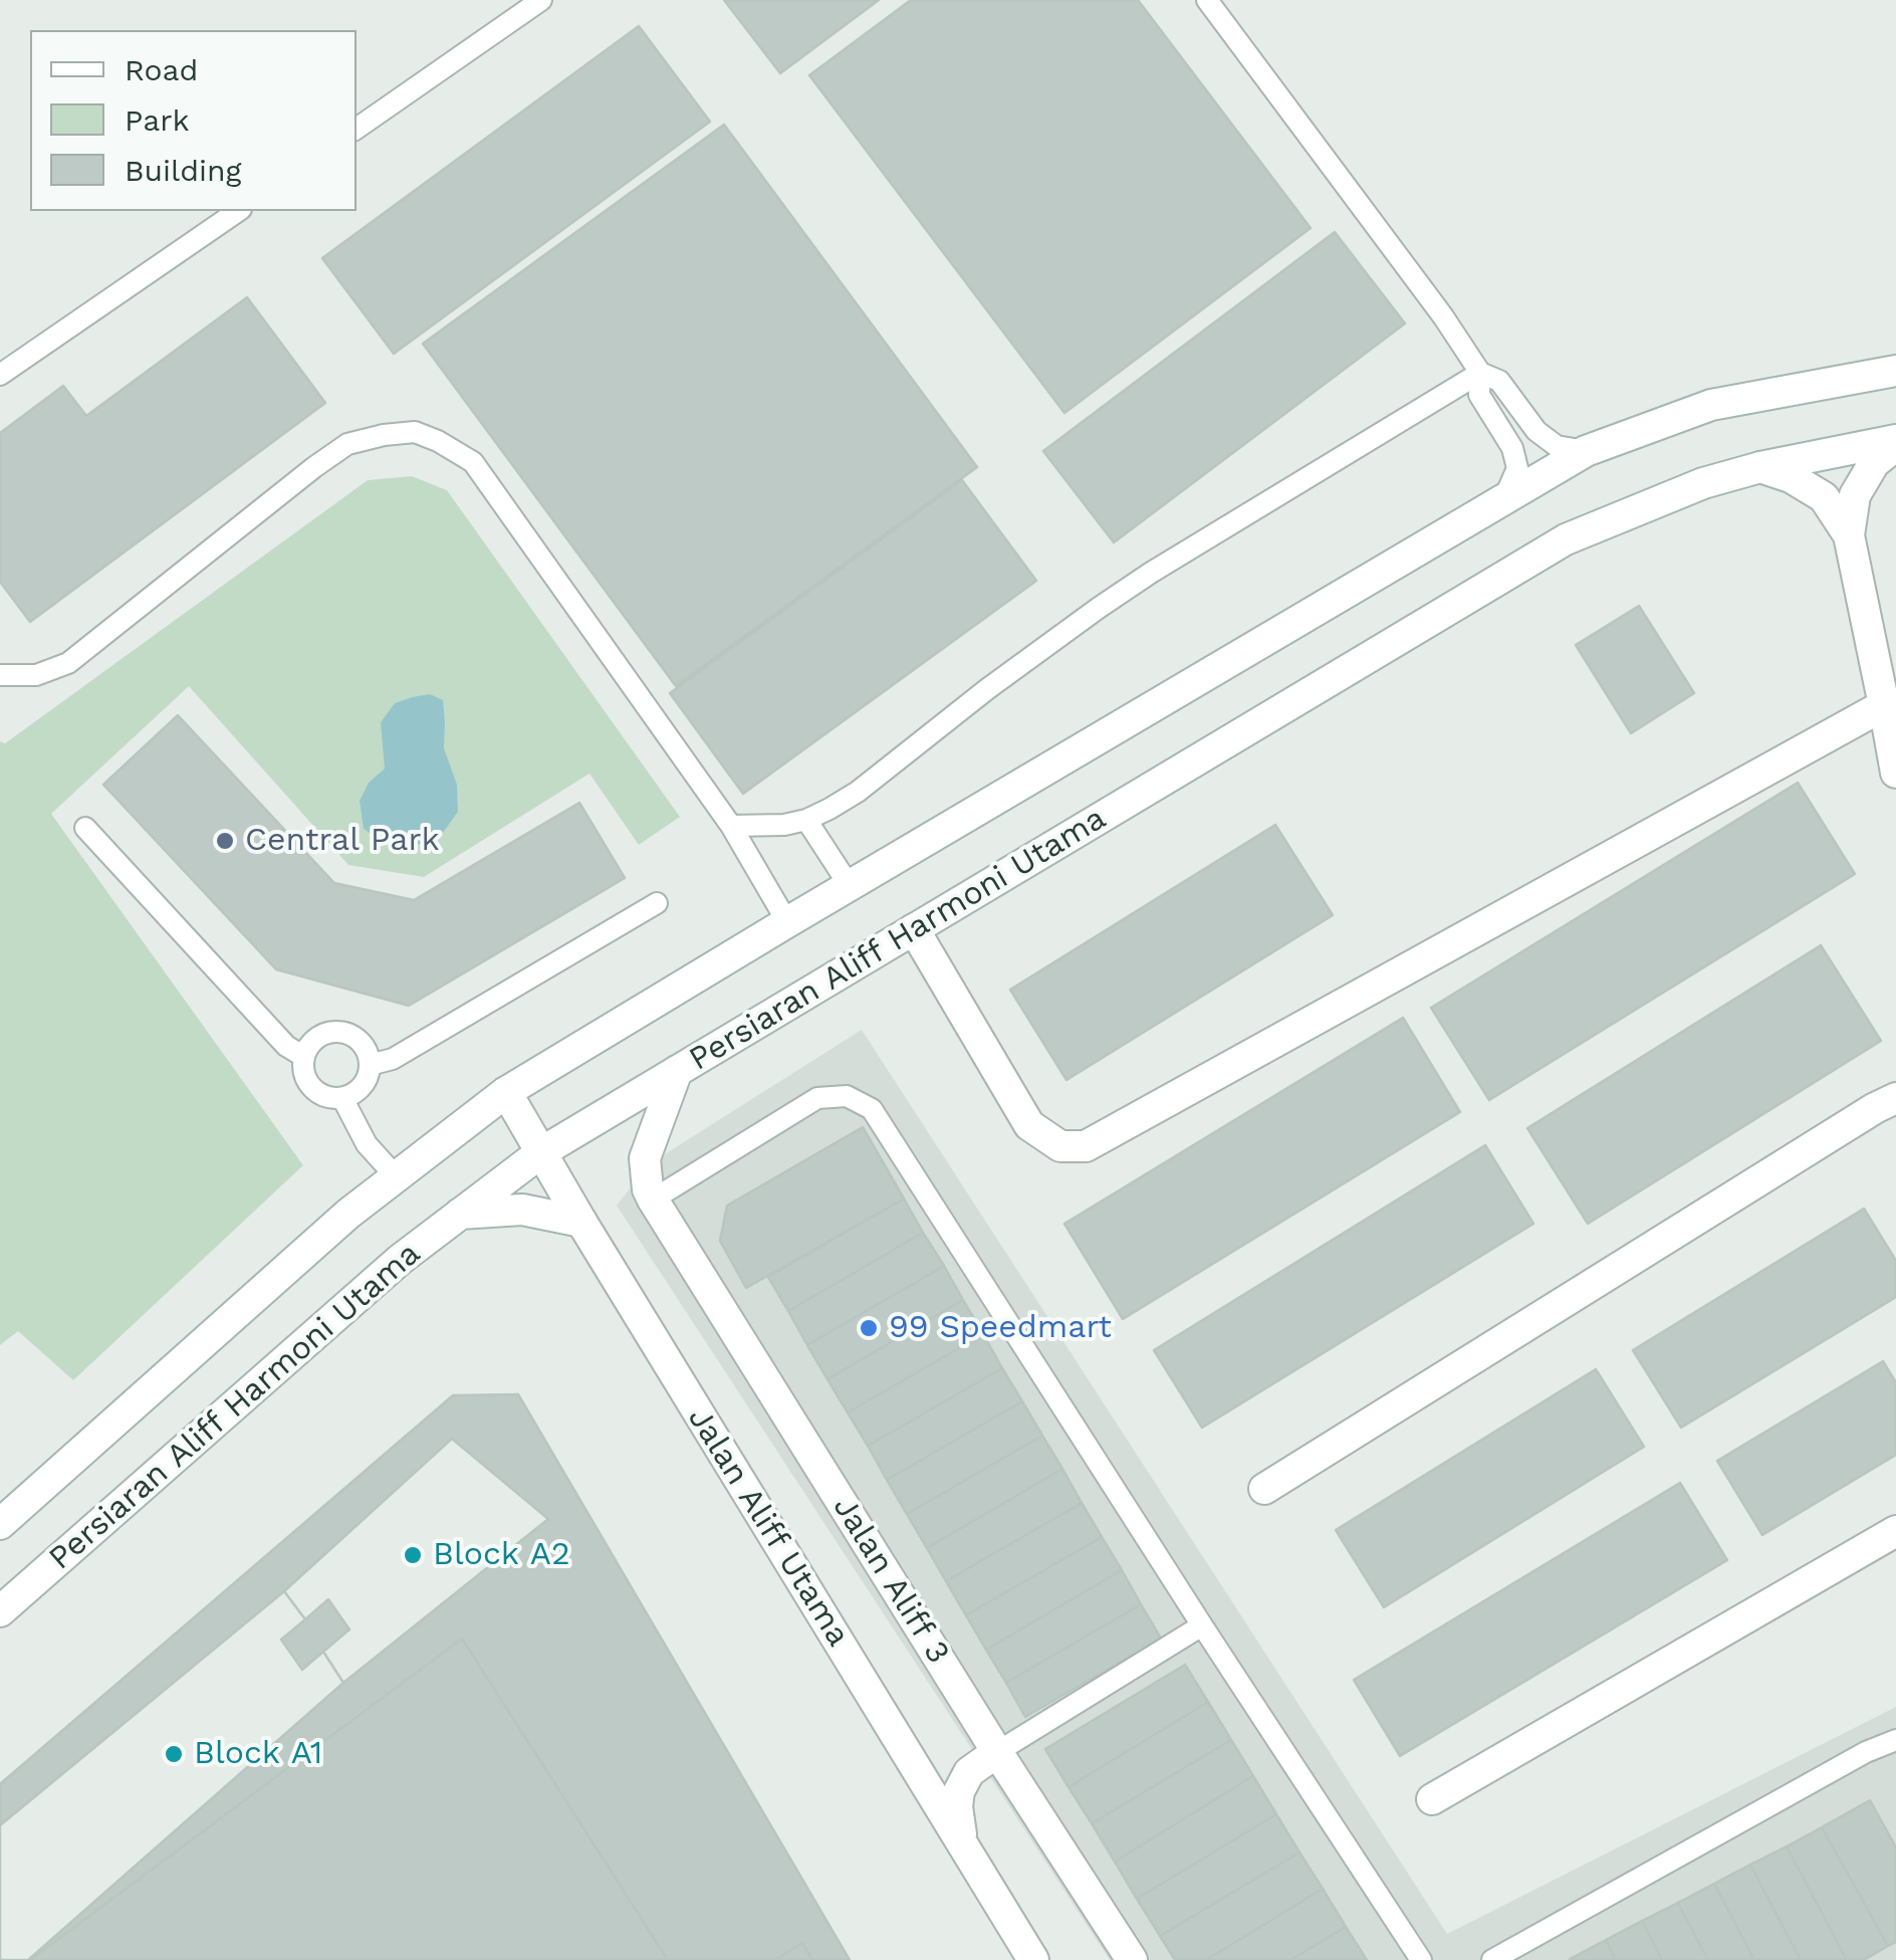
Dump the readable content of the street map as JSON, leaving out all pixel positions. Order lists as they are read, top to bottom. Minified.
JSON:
{"streets":{"street":["Persiaran Aliff Harmoni Utama","Jalan Aliff Utama","Jalan Aliff 3"]},"crossings":[["Persiaran Aliff Harmoni Utama","Jalan Aliff Utama"]],"places":["Central Park","99 Speedmart","Block A2","Block A1"],"legend":["Road","Park","Building"]}
